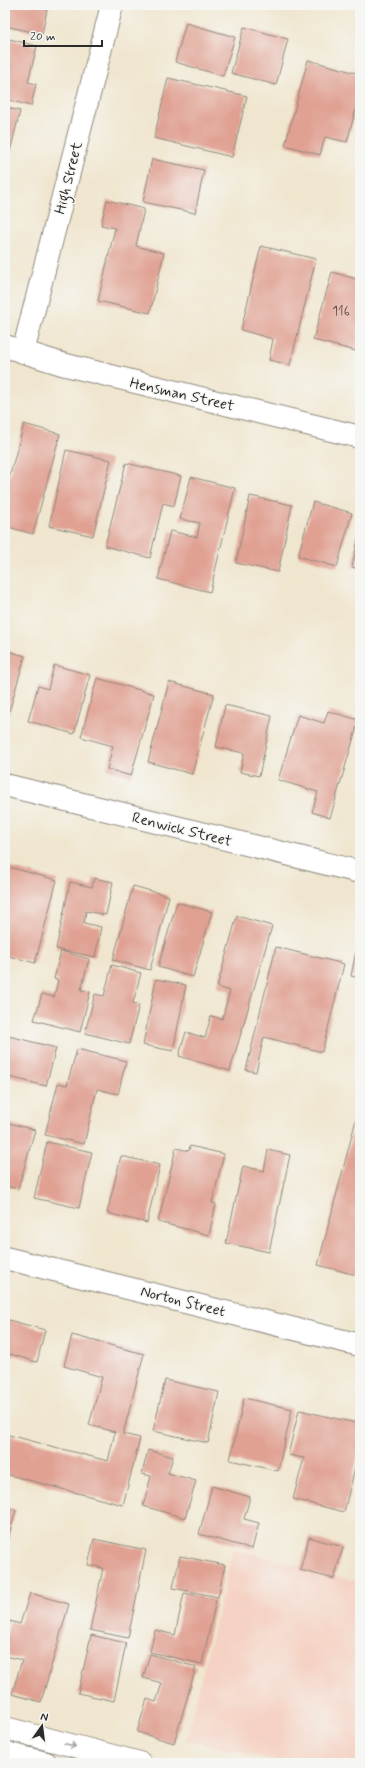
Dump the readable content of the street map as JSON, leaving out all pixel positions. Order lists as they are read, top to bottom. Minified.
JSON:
{"streets":{"street":["High Street","Hensman Street","Renwick Street","Norton Street"]},"crossings":[["High Street","Hensman Street"]],"house_numbers":["116"],"scale_bar":"20 m","north":"top"}
